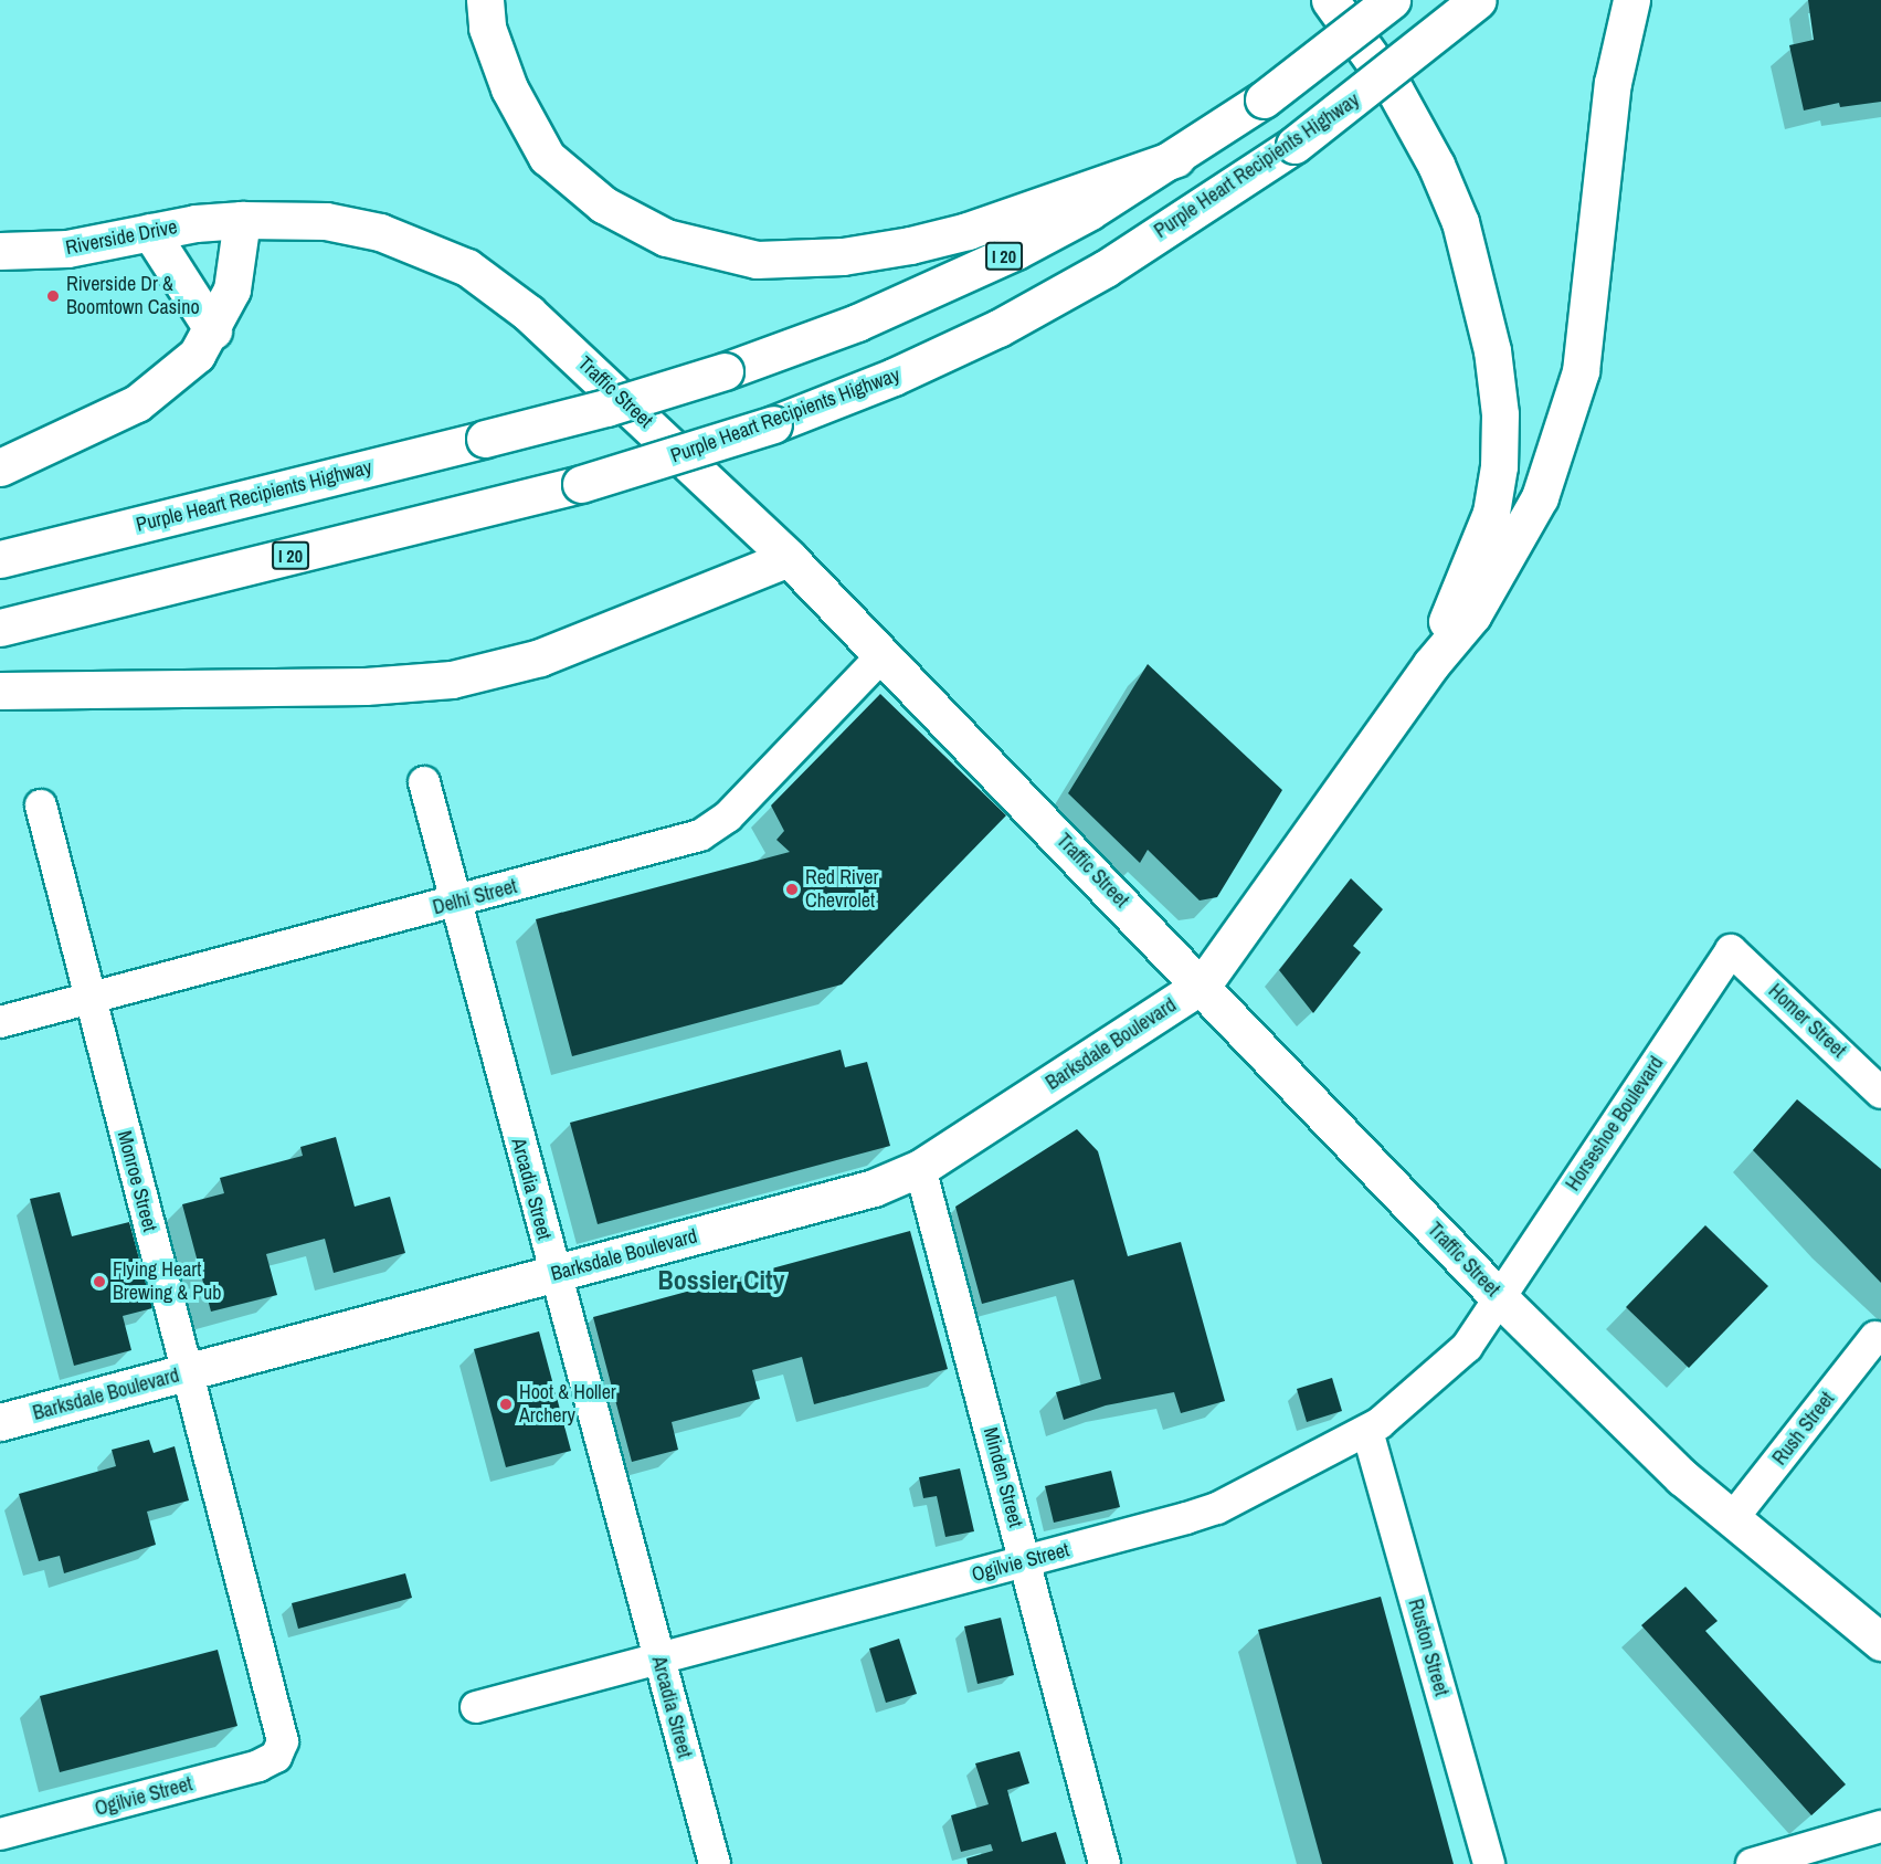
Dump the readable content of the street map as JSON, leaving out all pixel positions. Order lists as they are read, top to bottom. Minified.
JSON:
{"streets":{"main road":["Purple Heart Recipients Highway","Riverside Drive","I 20","Traffic Street","Barksdale Boulevard"],"street":["Delhi Street","Homer Street","Horseshoe Boulevard","Monroe Street","Arcadia Street","Rush Street","Minden Street","Ogilvie Street","Ruston Street"]},"crossings":[["Riverside Drive","Traffic Street"],["Traffic Street","Delhi Street"],["Traffic Street","Barksdale Boulevard"],["Traffic Street","Horseshoe Boulevard"],["Traffic Street","Rush Street"],["Traffic Street","Ogilvie Street"],["Delhi Street","Monroe Street"],["Delhi Street","Arcadia Street"],["Homer Street","Horseshoe Boulevard"],["Barksdale Boulevard","Monroe Street"],["Barksdale Boulevard","Arcadia Street"],["Barksdale Boulevard","Minden Street"],["Horseshoe Boulevard","Ogilvie Street"],["Monroe Street","Ogilvie Street"],["Arcadia Street","Ogilvie Street"],["Minden Street","Ogilvie Street"],["Ogilvie Street","Ruston Street"]],"districts":["Bossier City"],"places":["Riverside Dr & Boomtown Casino","Red River Chevrolet","Flying Heart Brewing & Pub","Hoot & Holler Archery"]}
